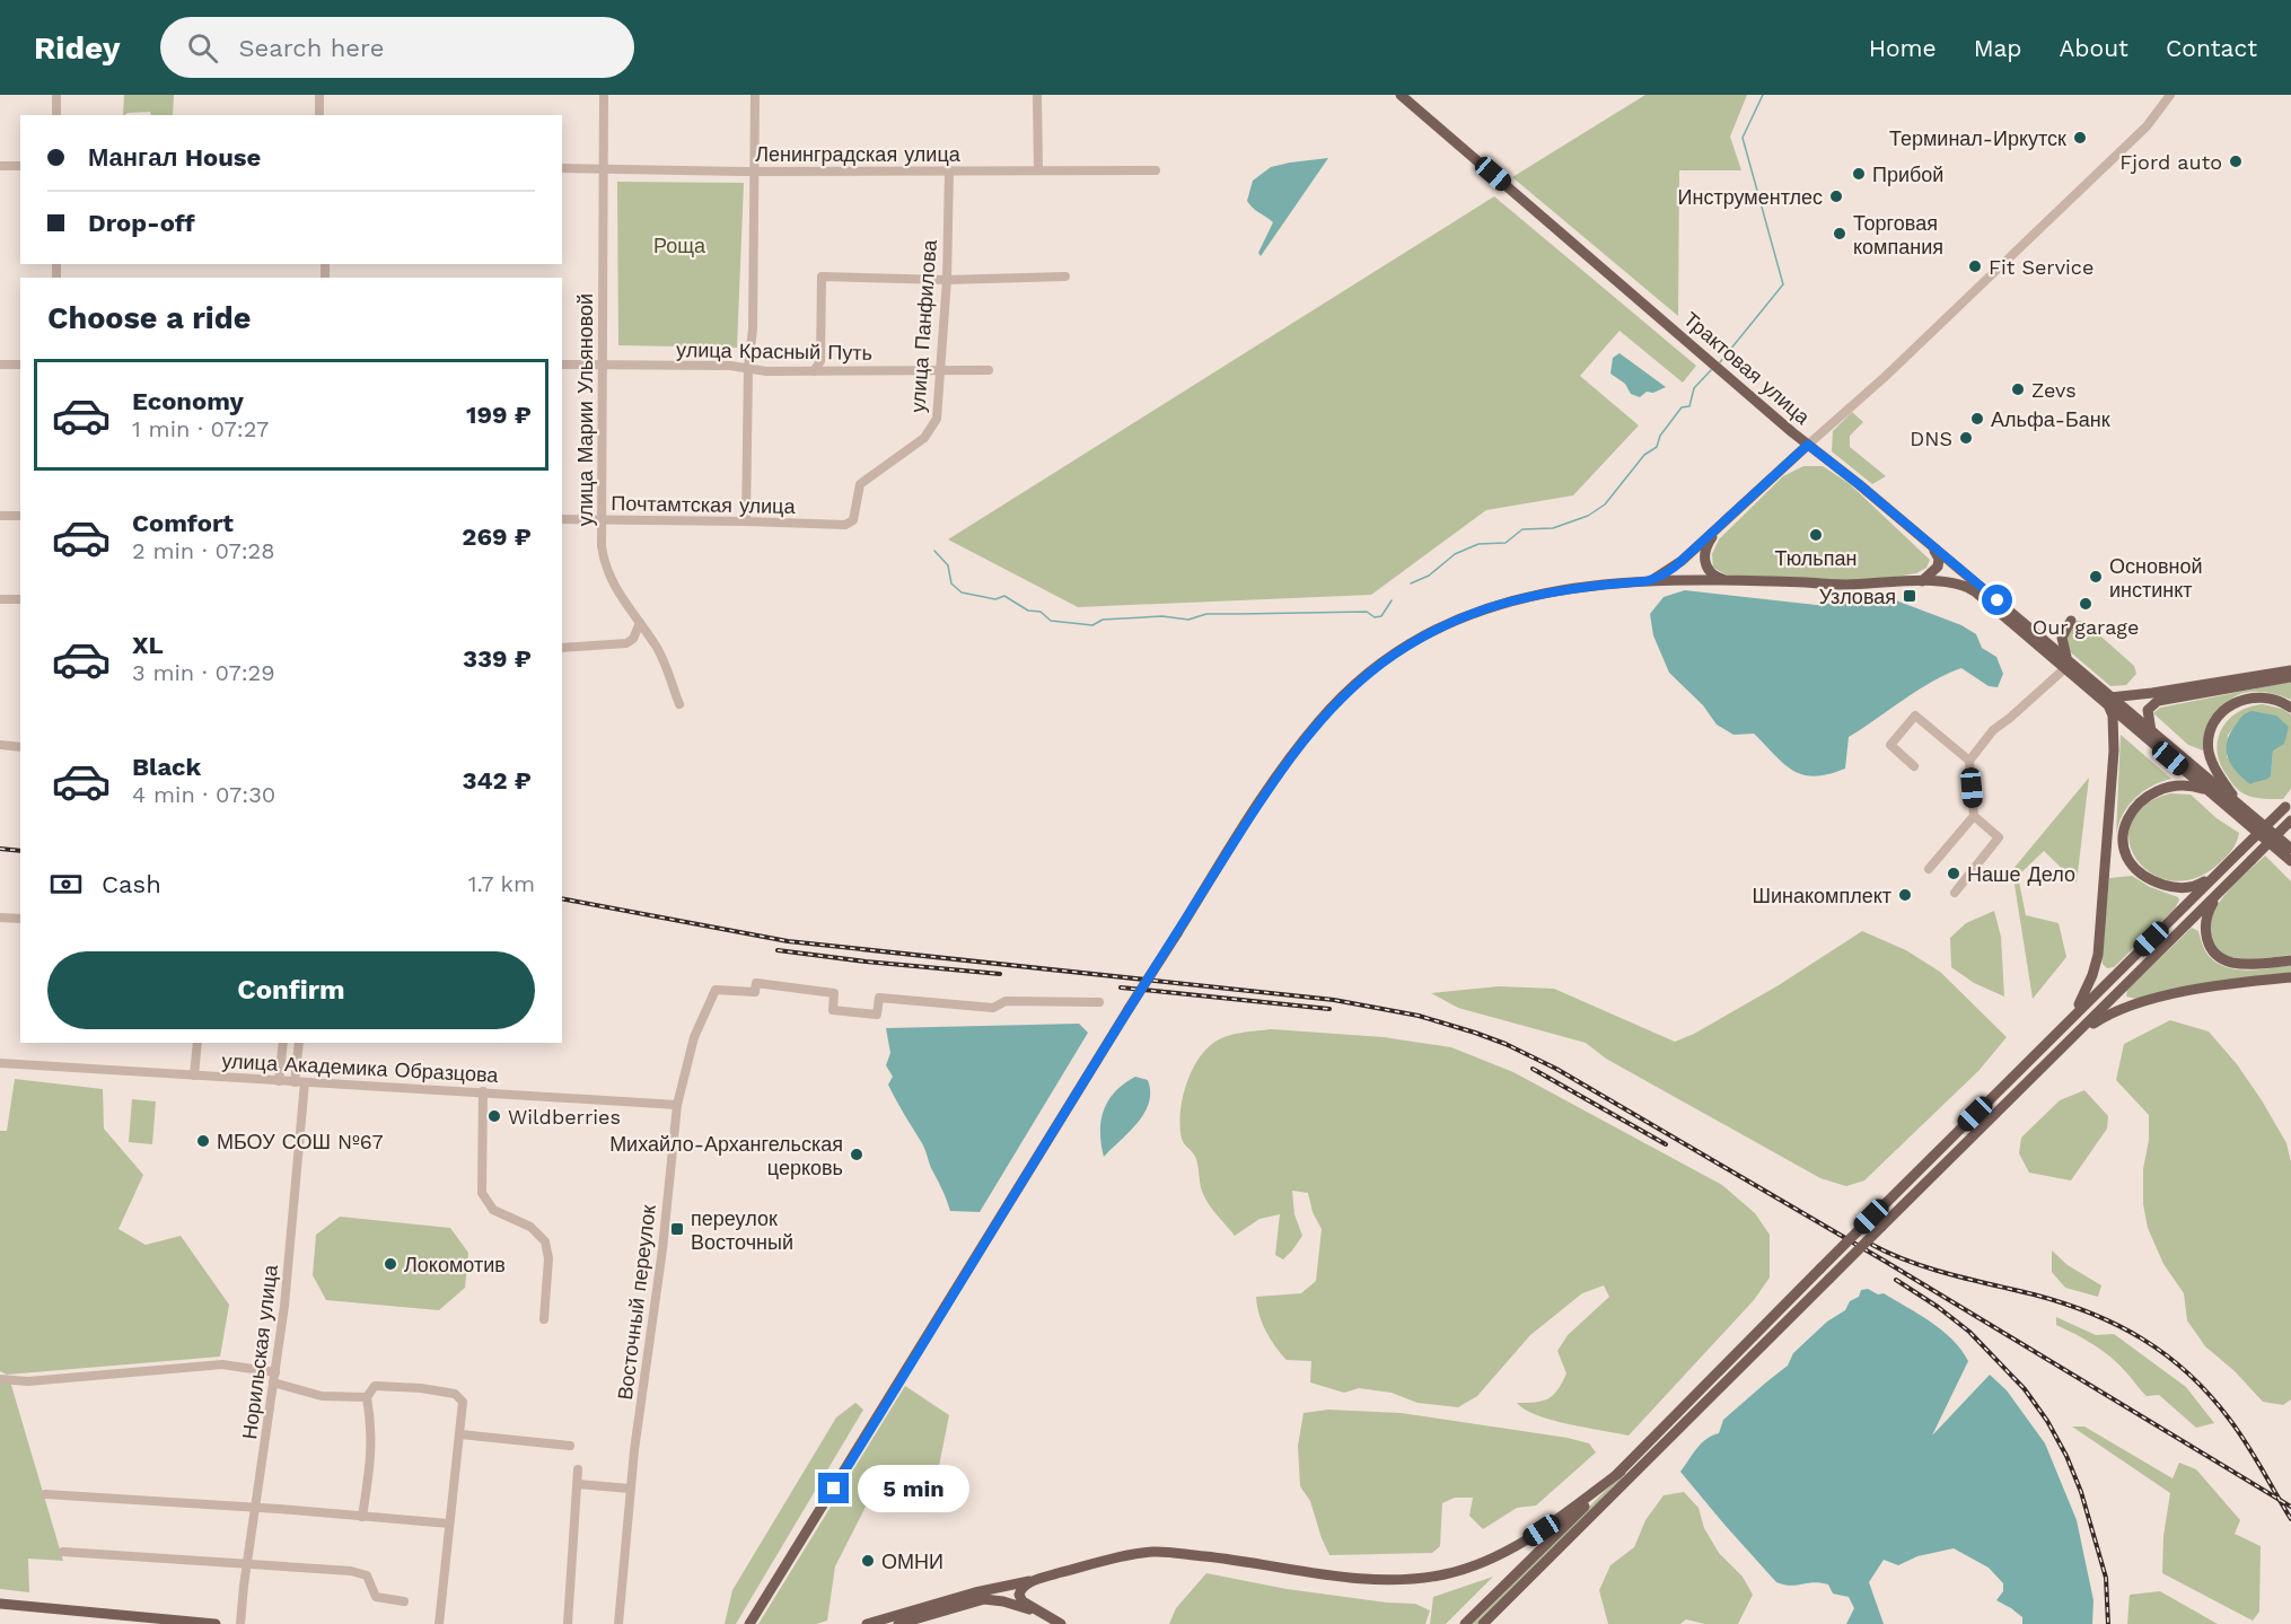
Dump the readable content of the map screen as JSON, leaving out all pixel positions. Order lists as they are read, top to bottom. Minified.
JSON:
{"streets":{"main road":["Трактовая улица"],"street":["Ленинградская улица","улица Панфилова","улица Красный Путь","улица Марии Ульяновой","Почтамтская улица","улица Академика Образцова","Восточный переулок","Норильская улица"]},"crossings":[["Ленинградская улица","улица Панфилова"],["Ленинградская улица","улица Марии Ульяновой"],["улица Панфилова","улица Красный Путь"],["улица Панфилова","Почтамтская улица"],["улица Красный Путь","улица Марии Ульяновой"],["улица Марии Ульяновой","Почтамтская улица"],["улица Академика Образцова","Восточный переулок"],["улица Академика Образцова","Норильская улица"]],"parks":["Роща"],"places":{"other":["Терминал-Иркутск","Fjord auto","Прибой","Инструментлес","Торговая компания","Fit Service","Zevs","Альфа-Банк","DNS","Тюльпан","Основной инстинкт","Our garage","Наше Дело","Шинакомплект","Wildberries","МБОУ СОШ №67","Михайло-Архангельская церковь","Локомотив","ОМНИ"],"transit":["Узловая","переулок Восточный"]},"page":{"header":"Ridey","search":"Search here","nav":["Home","Map","About","Contact"],"banner":["Мангал House","Drop-off"],"heading":"Choose a ride","list":[{"name":"Economy","note":"1 min · 07:27","value":"199 ₽"},{"name":"Comfort","note":"2 min · 07:28","value":"269 ₽"},{"name":"XL","note":"3 min · 07:29","value":"339 ₽"},{"name":"Black","note":"4 min · 07:30","value":"342 ₽"}],"pay":["Cash","1.7 km"],"buttons":"Confirm","bubble":"5 min"}}
